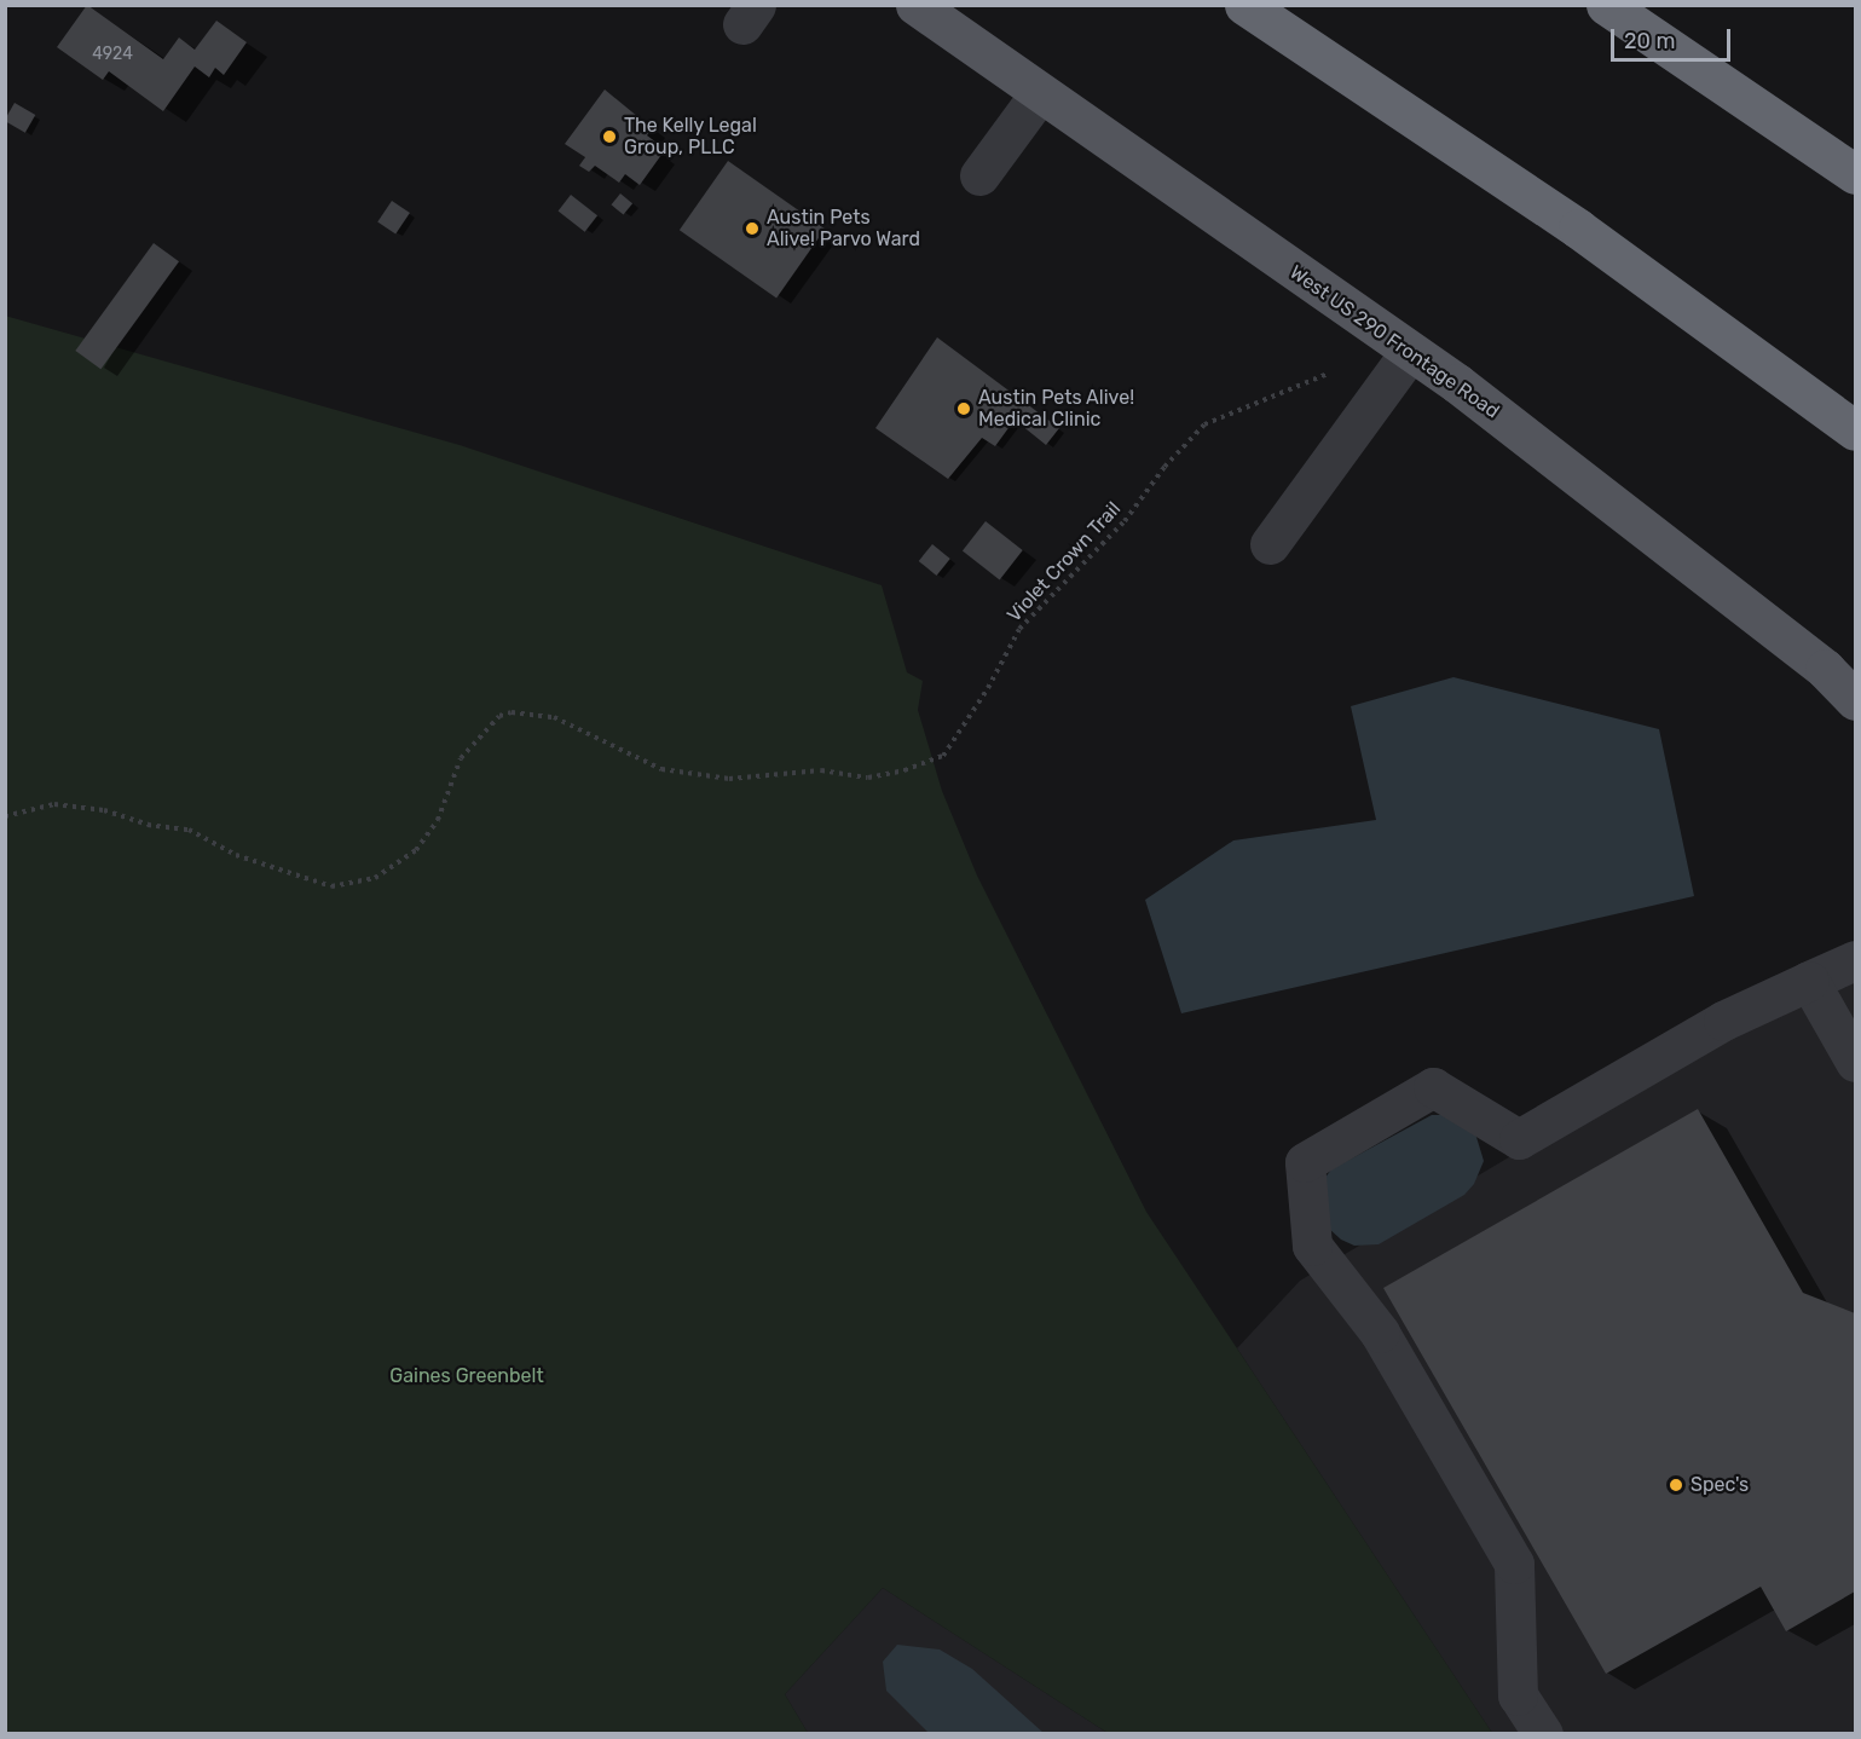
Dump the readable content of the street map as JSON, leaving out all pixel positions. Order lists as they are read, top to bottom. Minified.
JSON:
{"streets":{"main road":["West US 290 Frontage Road"],"path":["Violet Crown Trail"]},"parks":["Gaines Greenbelt"],"places":["The Kelly Legal Group, PLLC","Austin Pets Alive! Parvo Ward","Austin Pets Alive! Medical Clinic","Spec's"],"house_numbers":["4924"],"scale_bar":"20 m"}
